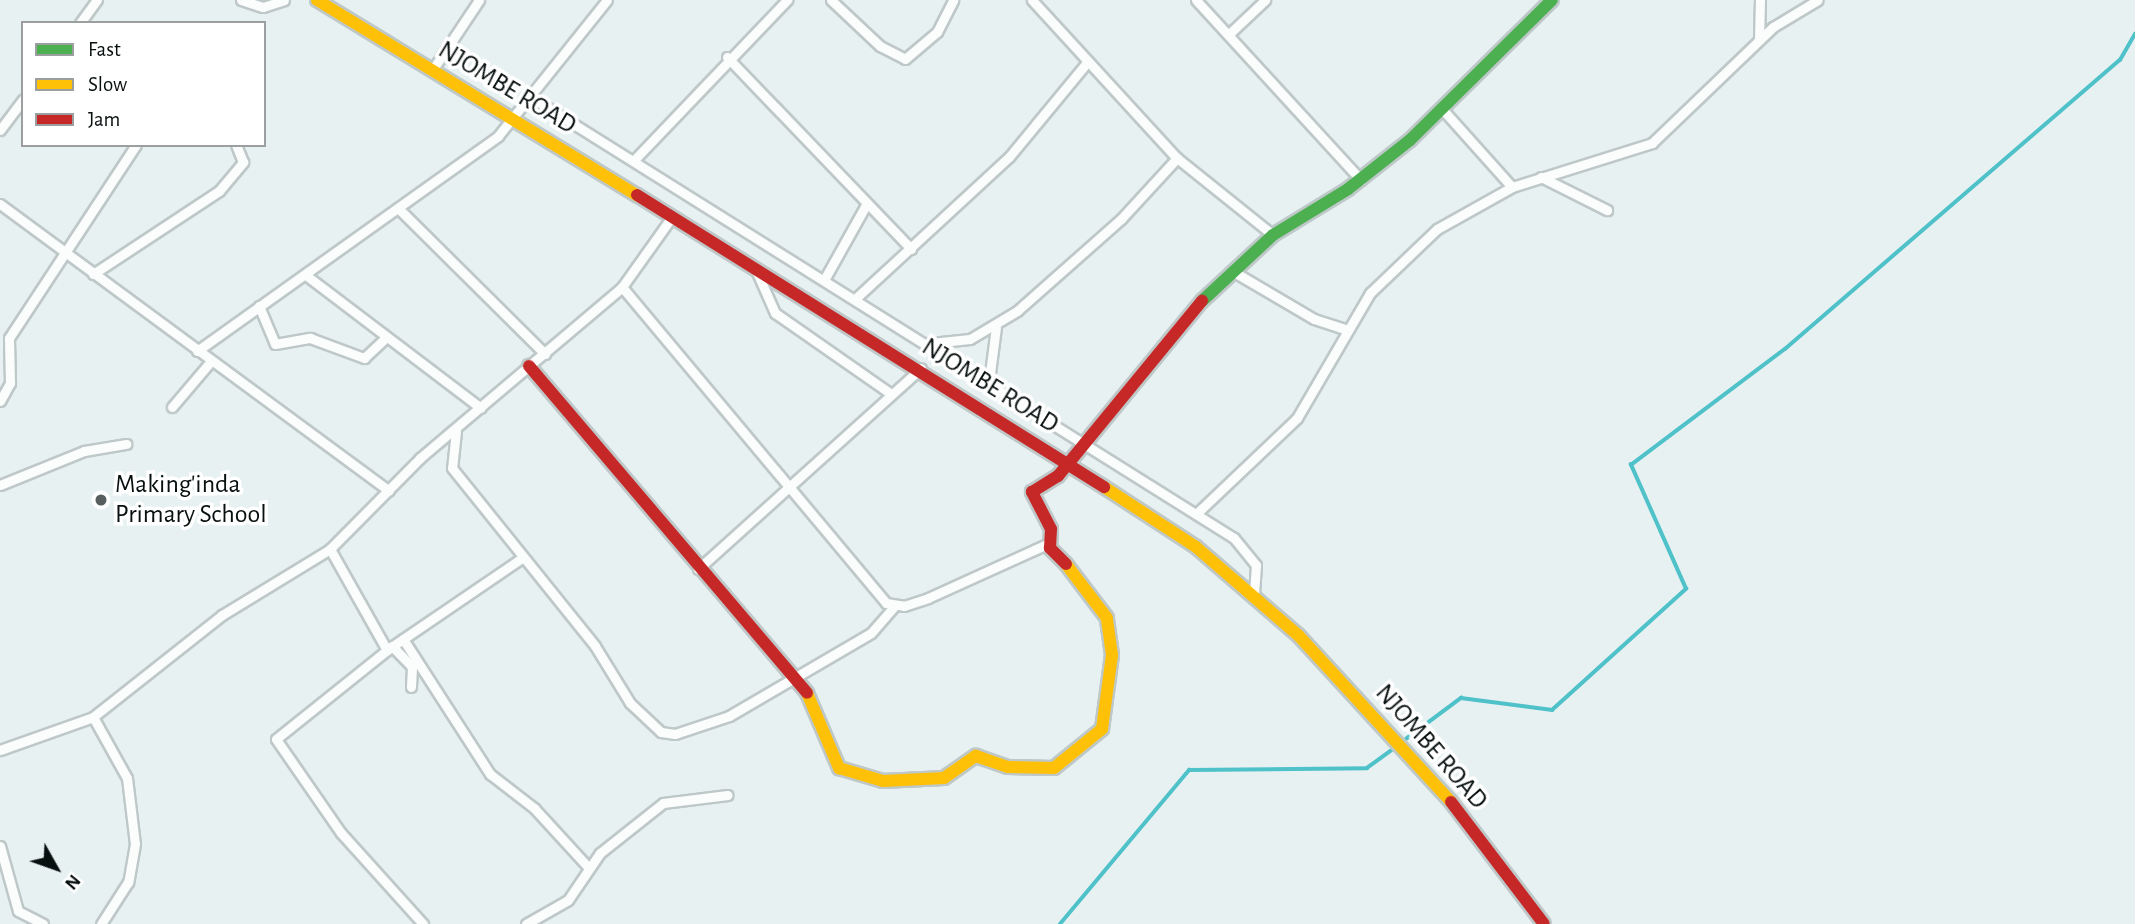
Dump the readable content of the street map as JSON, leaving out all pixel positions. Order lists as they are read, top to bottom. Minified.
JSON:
{"streets":{"main road":["NJOMBE ROAD"]},"places":["Making'inda Primary School"],"legend":["Fast","Slow","Jam"],"north":"bottom right"}
